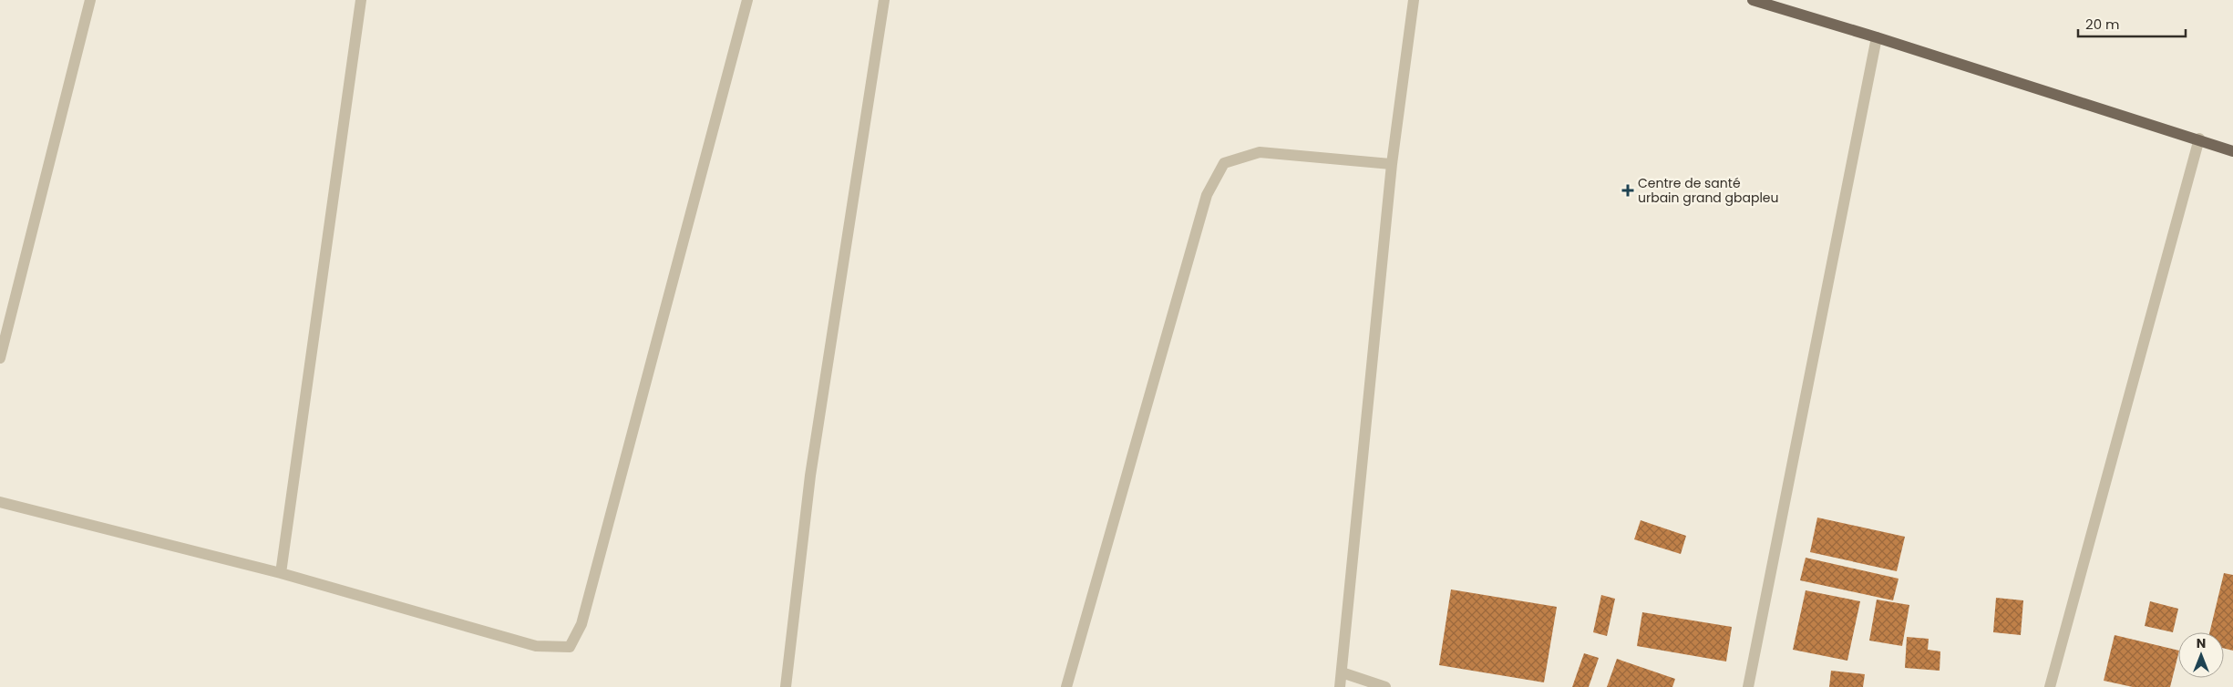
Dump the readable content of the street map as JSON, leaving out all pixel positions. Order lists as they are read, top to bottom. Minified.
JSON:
{"places":{"health":["Centre de santé urbain grand gbapleu"]},"scale_bar":"20 m","north":"top"}
